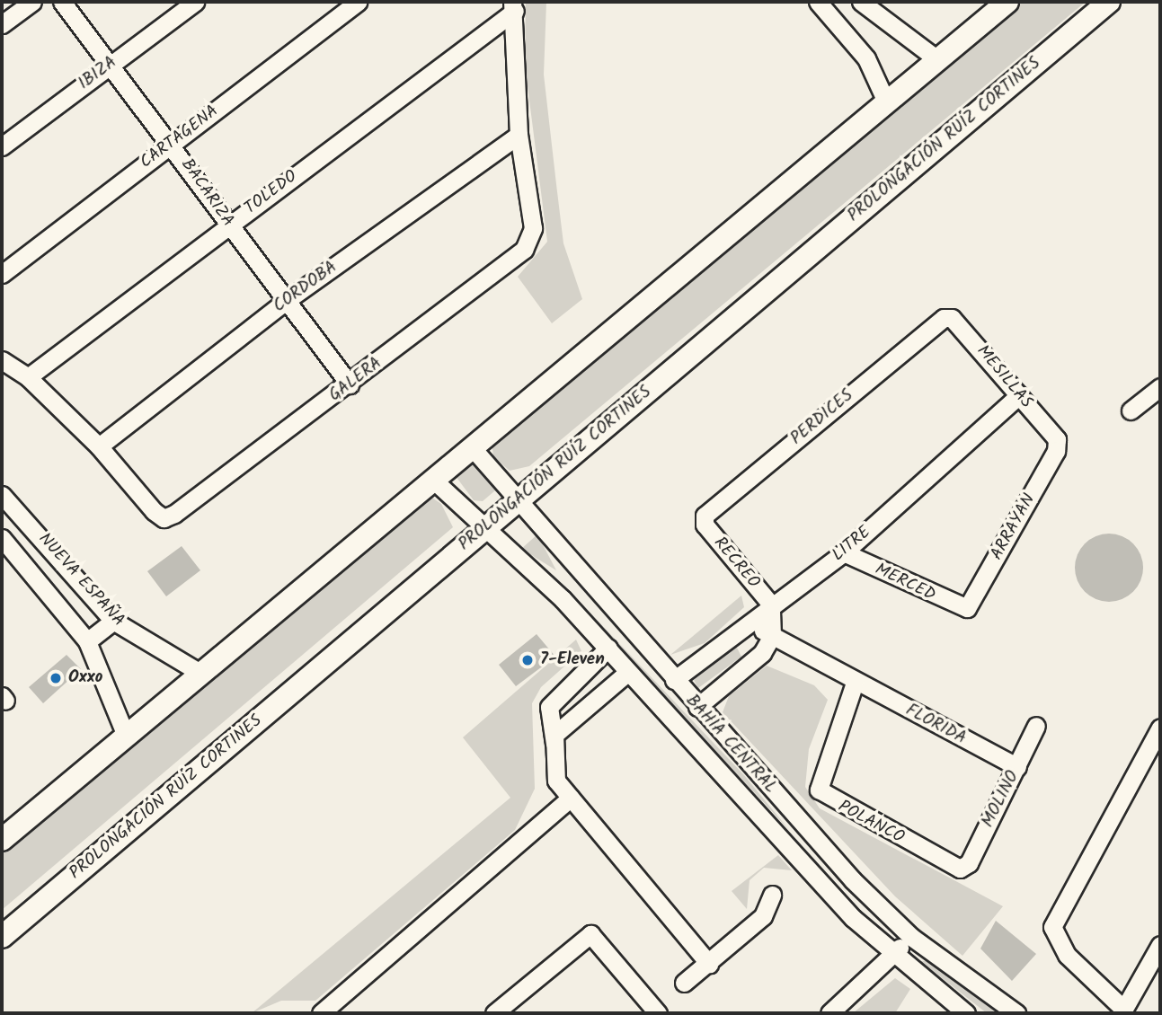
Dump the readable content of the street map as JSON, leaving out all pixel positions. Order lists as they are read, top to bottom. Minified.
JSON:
{"streets":{"main road":["PROLONGACIÓN RUÍZ CORTINES"],"street":["IBIZA","CARTAGENA","BACARIZA","TOLEDO","CORDOBA","MESILLAS","GALERA","PERDICES","ARRAYAN","LITRE","RECREO","NUEVA ESPAÑA","MERCED","FLORIDA","BAHÍA CENTRAL","MOLINO","POLANCO"]},"crossings":[["IBIZA","BACARIZA"],["CARTAGENA","BACARIZA"],["PROLONGACIÓN RUÍZ CORTINES","BAHÍA CENTRAL"],["BACARIZA","TOLEDO"],["BACARIZA","CORDOBA"],["BACARIZA","GALERA"],["TOLEDO","GALERA"],["CORDOBA","GALERA"],["MESILLAS","PERDICES"],["MESILLAS","ARRAYAN"],["MESILLAS","LITRE"],["PERDICES","RECREO"],["ARRAYAN","MERCED"],["LITRE","RECREO"],["LITRE","MERCED"],["LITRE","FLORIDA"],["LITRE","BAHÍA CENTRAL"],["FLORIDA","MOLINO"],["FLORIDA","POLANCO"],["MOLINO","POLANCO"]],"places":["7-Eleven","Oxxo"]}
